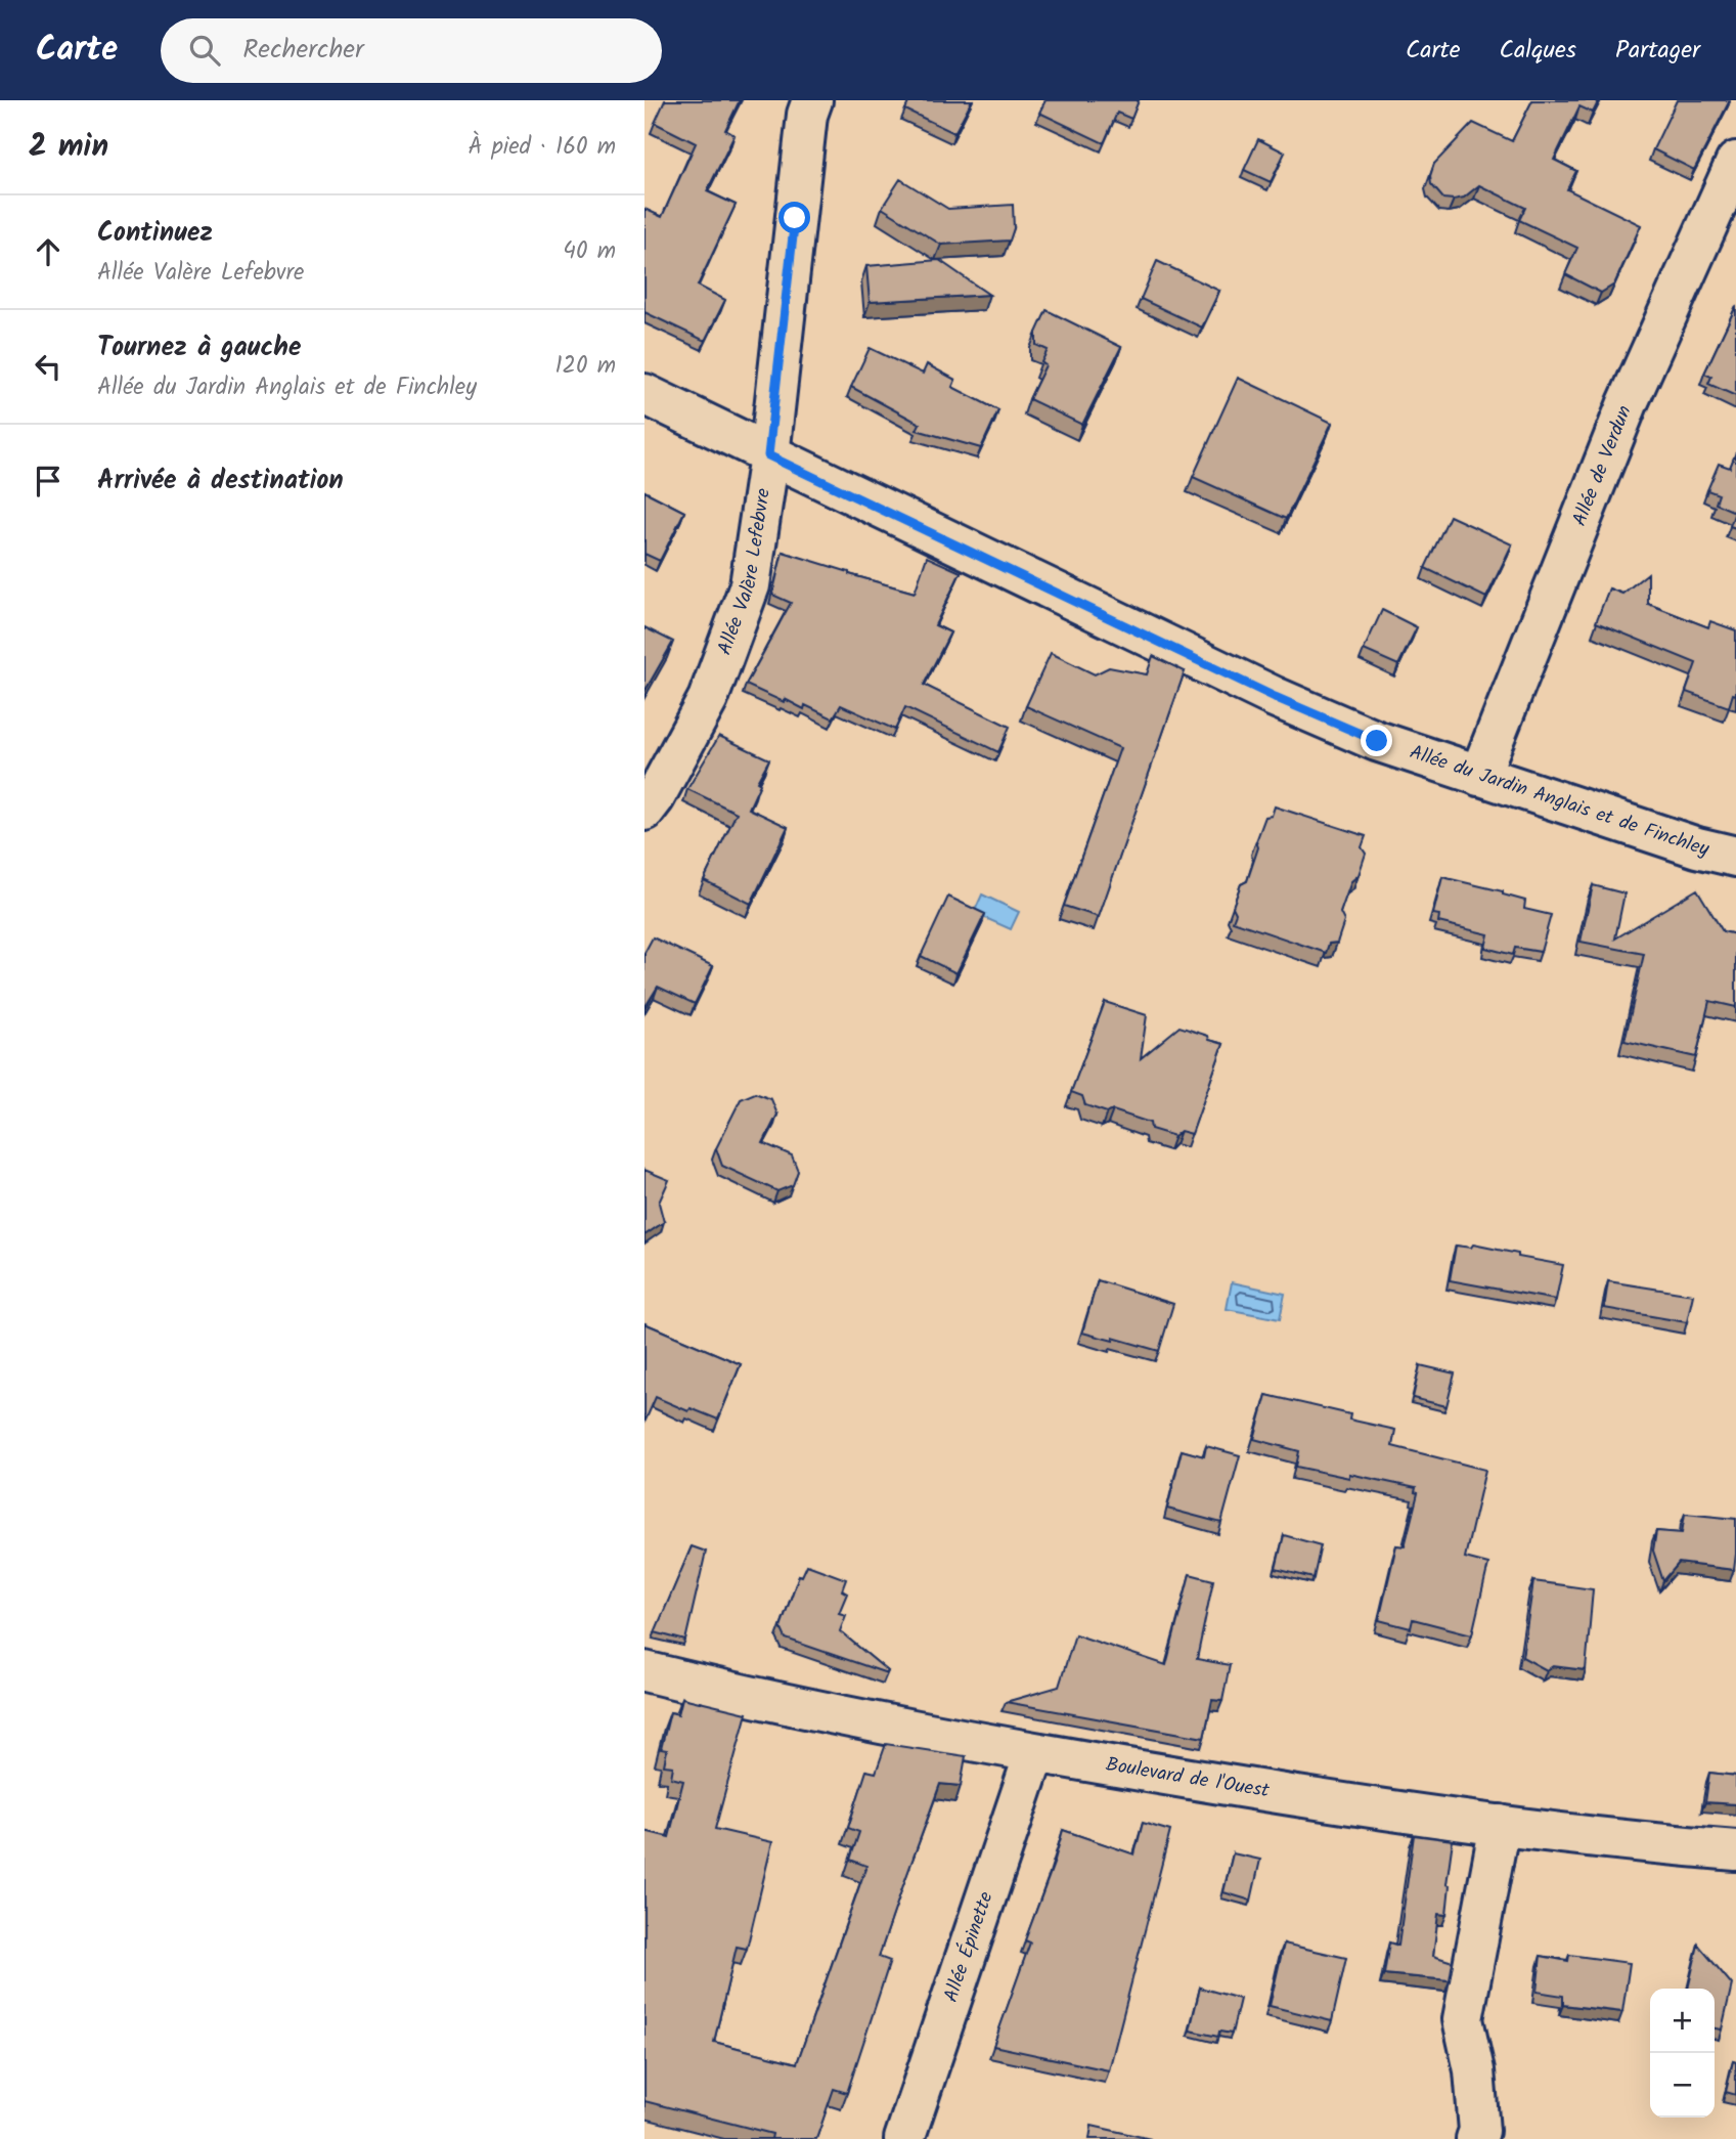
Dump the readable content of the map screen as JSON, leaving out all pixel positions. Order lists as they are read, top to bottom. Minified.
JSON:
{"streets":{"street":["Allée de Verdun","Allée Valère Lefebvre","Allée du Jardin Anglais et de Finchley","Boulevard de l'Ouest","Allée Épinette"]},"crossings":[["Allée de Verdun","Allée du Jardin Anglais et de Finchley"],["Allée Valère Lefebvre","Allée du Jardin Anglais et de Finchley"],["Boulevard de l'Ouest","Allée Épinette"]],"page":{"header":"Carte","search":"Rechercher","nav":["Carte","Calques","Partager"],"heading":["2 min","À pied · 160 m"],"list":[["Continuez","Allée Valère Lefebvre","40 m"],["Tournez à gauche","Allée du Jardin Anglais et de Finchley","120 m"],"Arrivée à destination"],"map_buttons":["+","−"]}}
